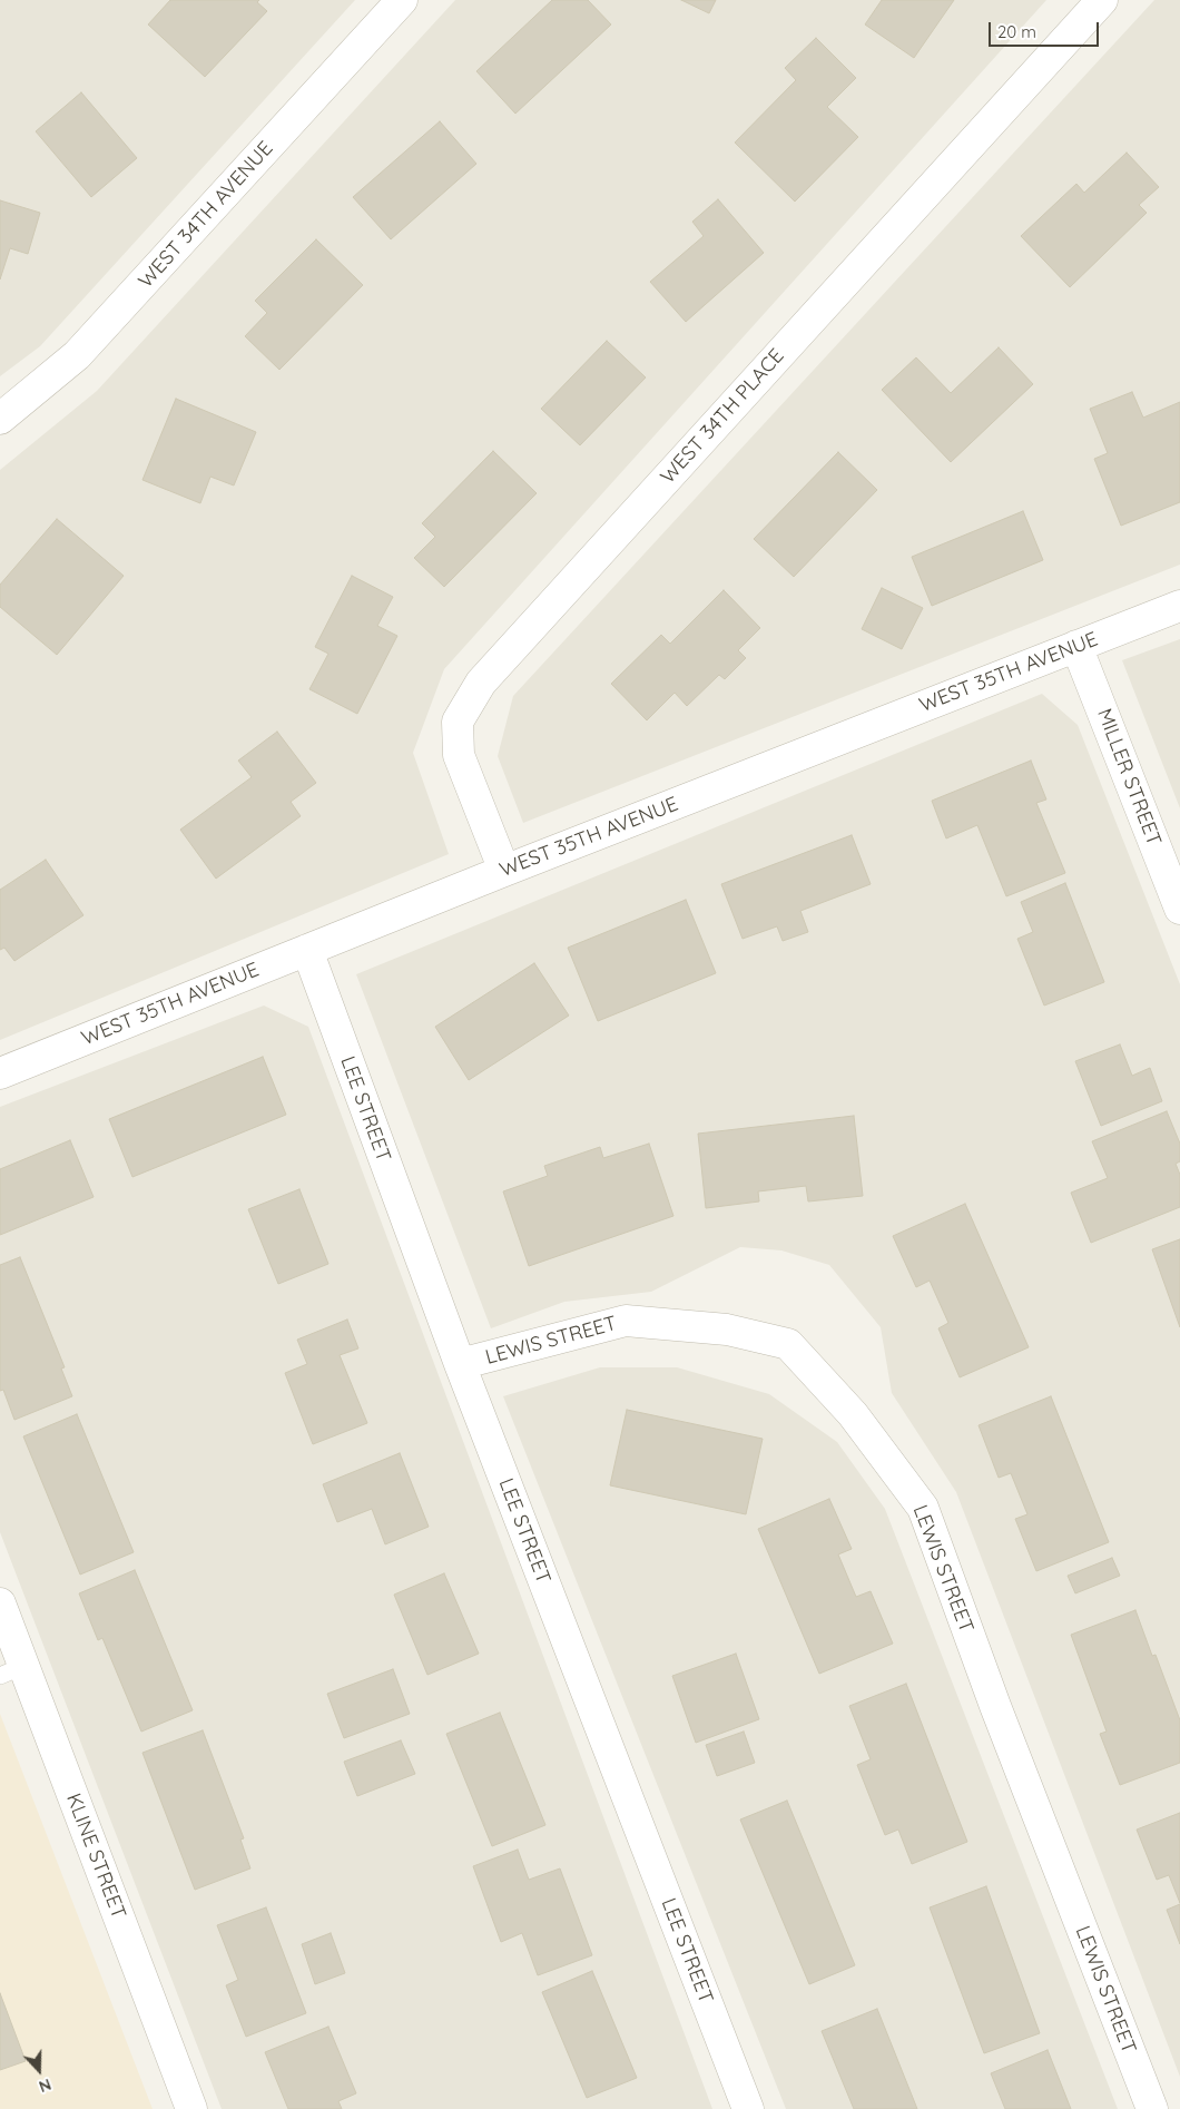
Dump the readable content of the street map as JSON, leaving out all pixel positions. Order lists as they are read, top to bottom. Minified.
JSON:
{"streets":{"street":["WEST 34TH AVENUE","WEST 34TH PLACE","WEST 35TH AVENUE","MILLER STREET","LEE STREET","LEWIS STREET","KLINE STREET"]},"crossings":[["WEST 34TH PLACE","WEST 35TH AVENUE"],["WEST 35TH AVENUE","MILLER STREET"],["WEST 35TH AVENUE","LEE STREET"],["LEE STREET","LEWIS STREET"]],"scale_bar":"20 m","north":"bottom"}
